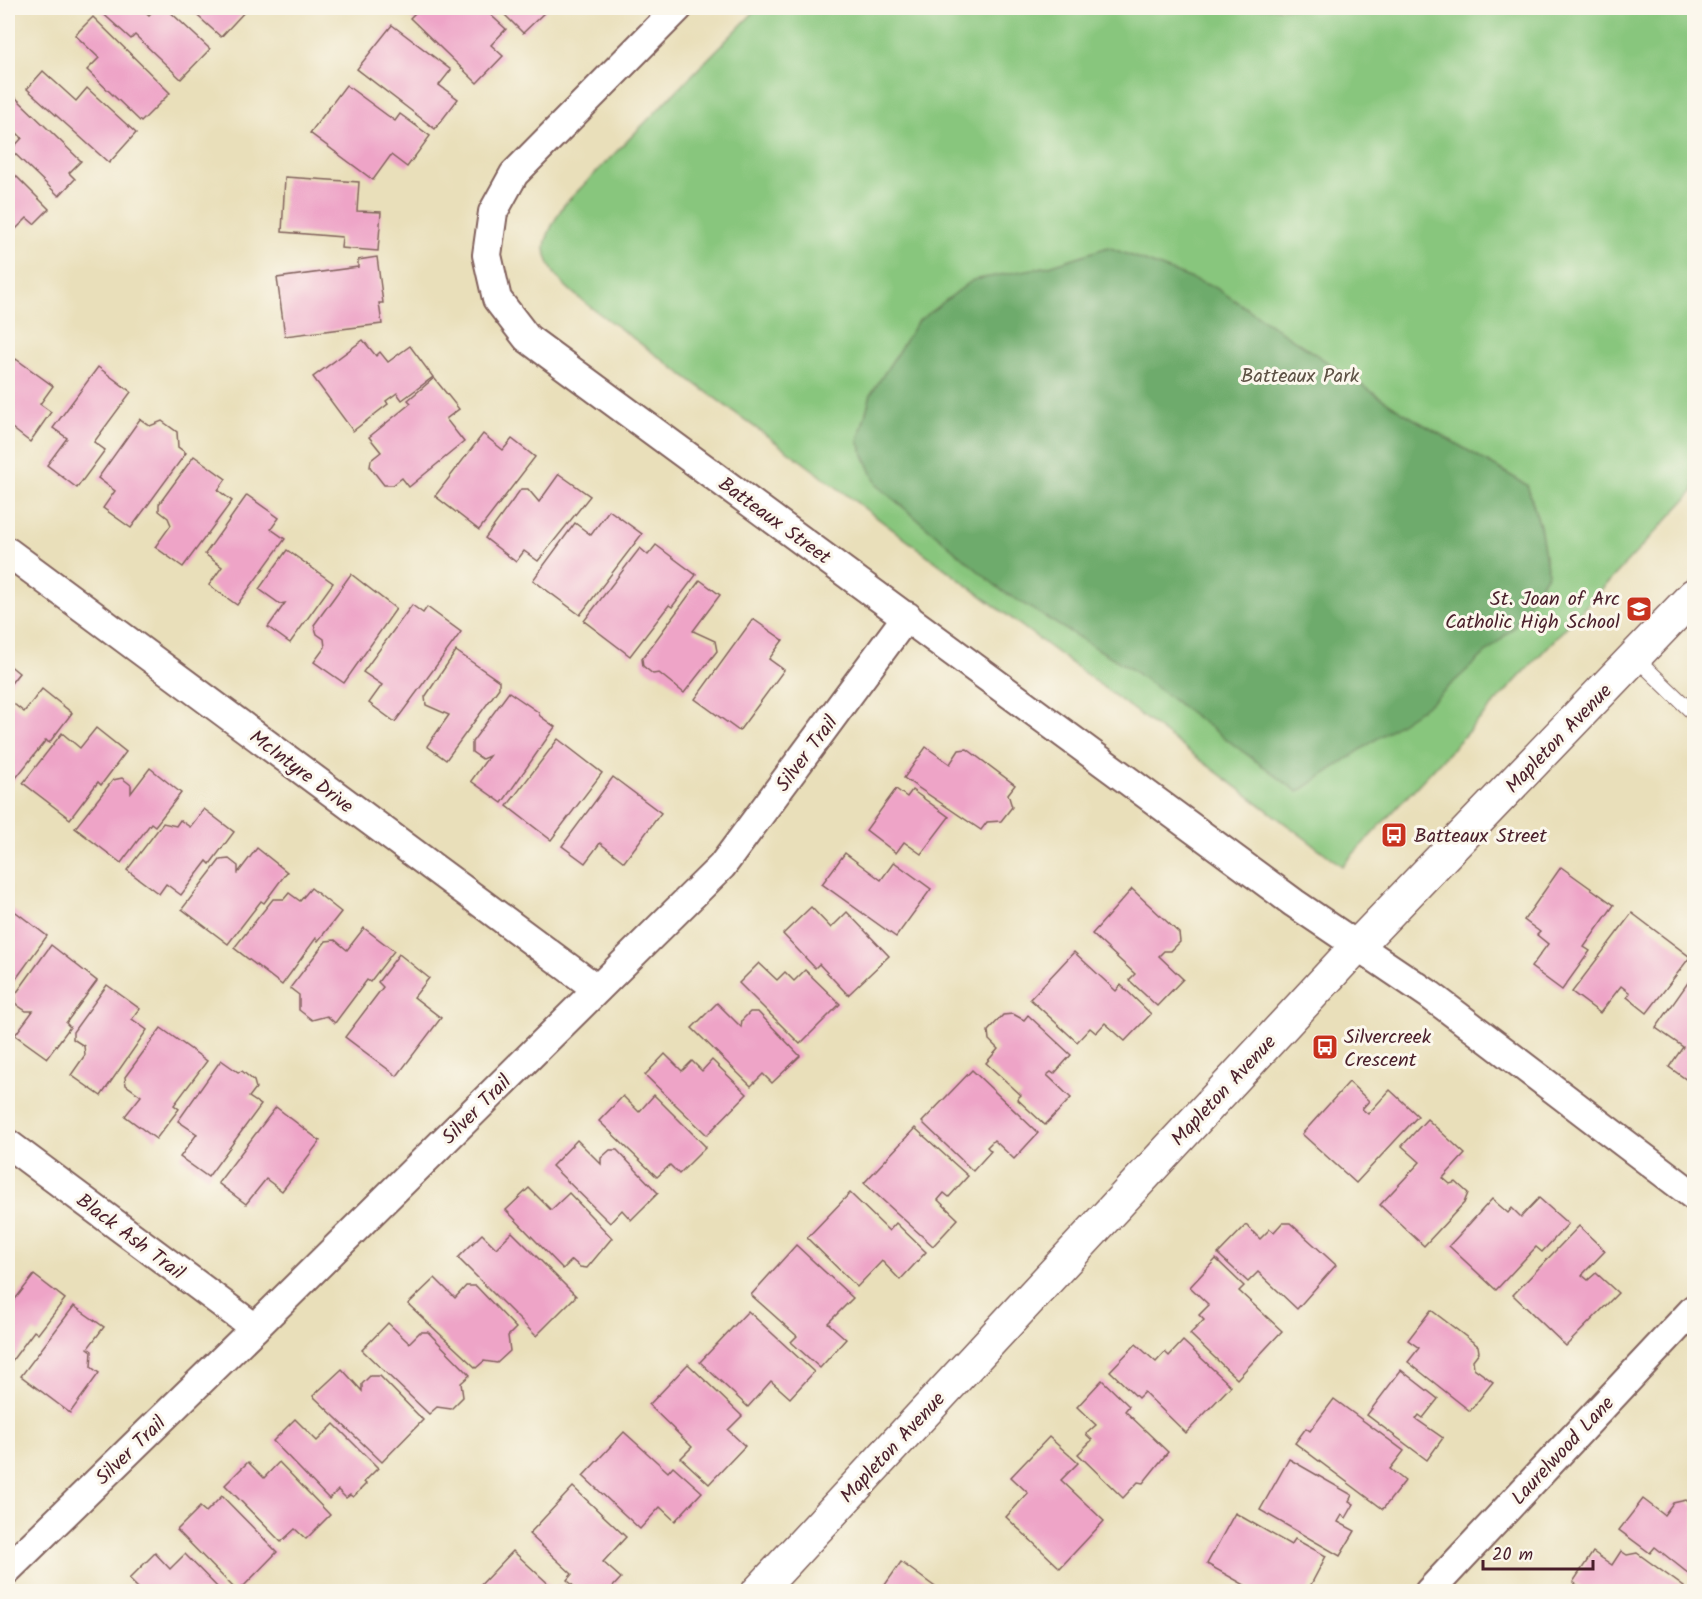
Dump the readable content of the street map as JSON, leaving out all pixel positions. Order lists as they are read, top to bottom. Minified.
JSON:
{"streets":{"street":["Batteaux Street","Mapleton Avenue","Silver Trail","McIntyre Drive","Black Ash Trail","Laurelwood Lane"]},"crossings":[["Batteaux Street","Mapleton Avenue"],["Batteaux Street","Silver Trail"],["Silver Trail","McIntyre Drive"],["Silver Trail","Black Ash Trail"]],"parks":["Batteaux Park"],"places":{"school or university":["St. Joan of Arc Catholic High School"],"bus stop":["Batteaux Street","Silvercreek Crescent"]},"scale_bar":"20 m"}
